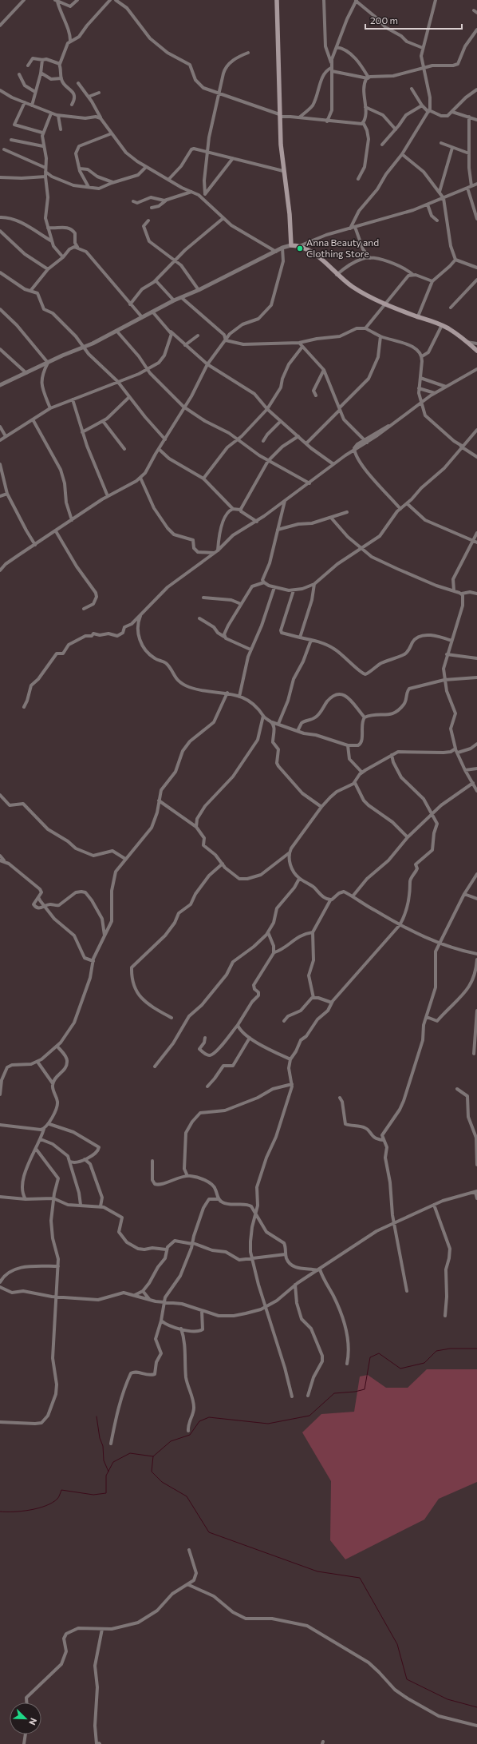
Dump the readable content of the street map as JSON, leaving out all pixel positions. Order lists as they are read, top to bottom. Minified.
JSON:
{"places":["Anna Beauty and Clothing Store"],"scale_bar":"200 m","north":"bottom right"}
